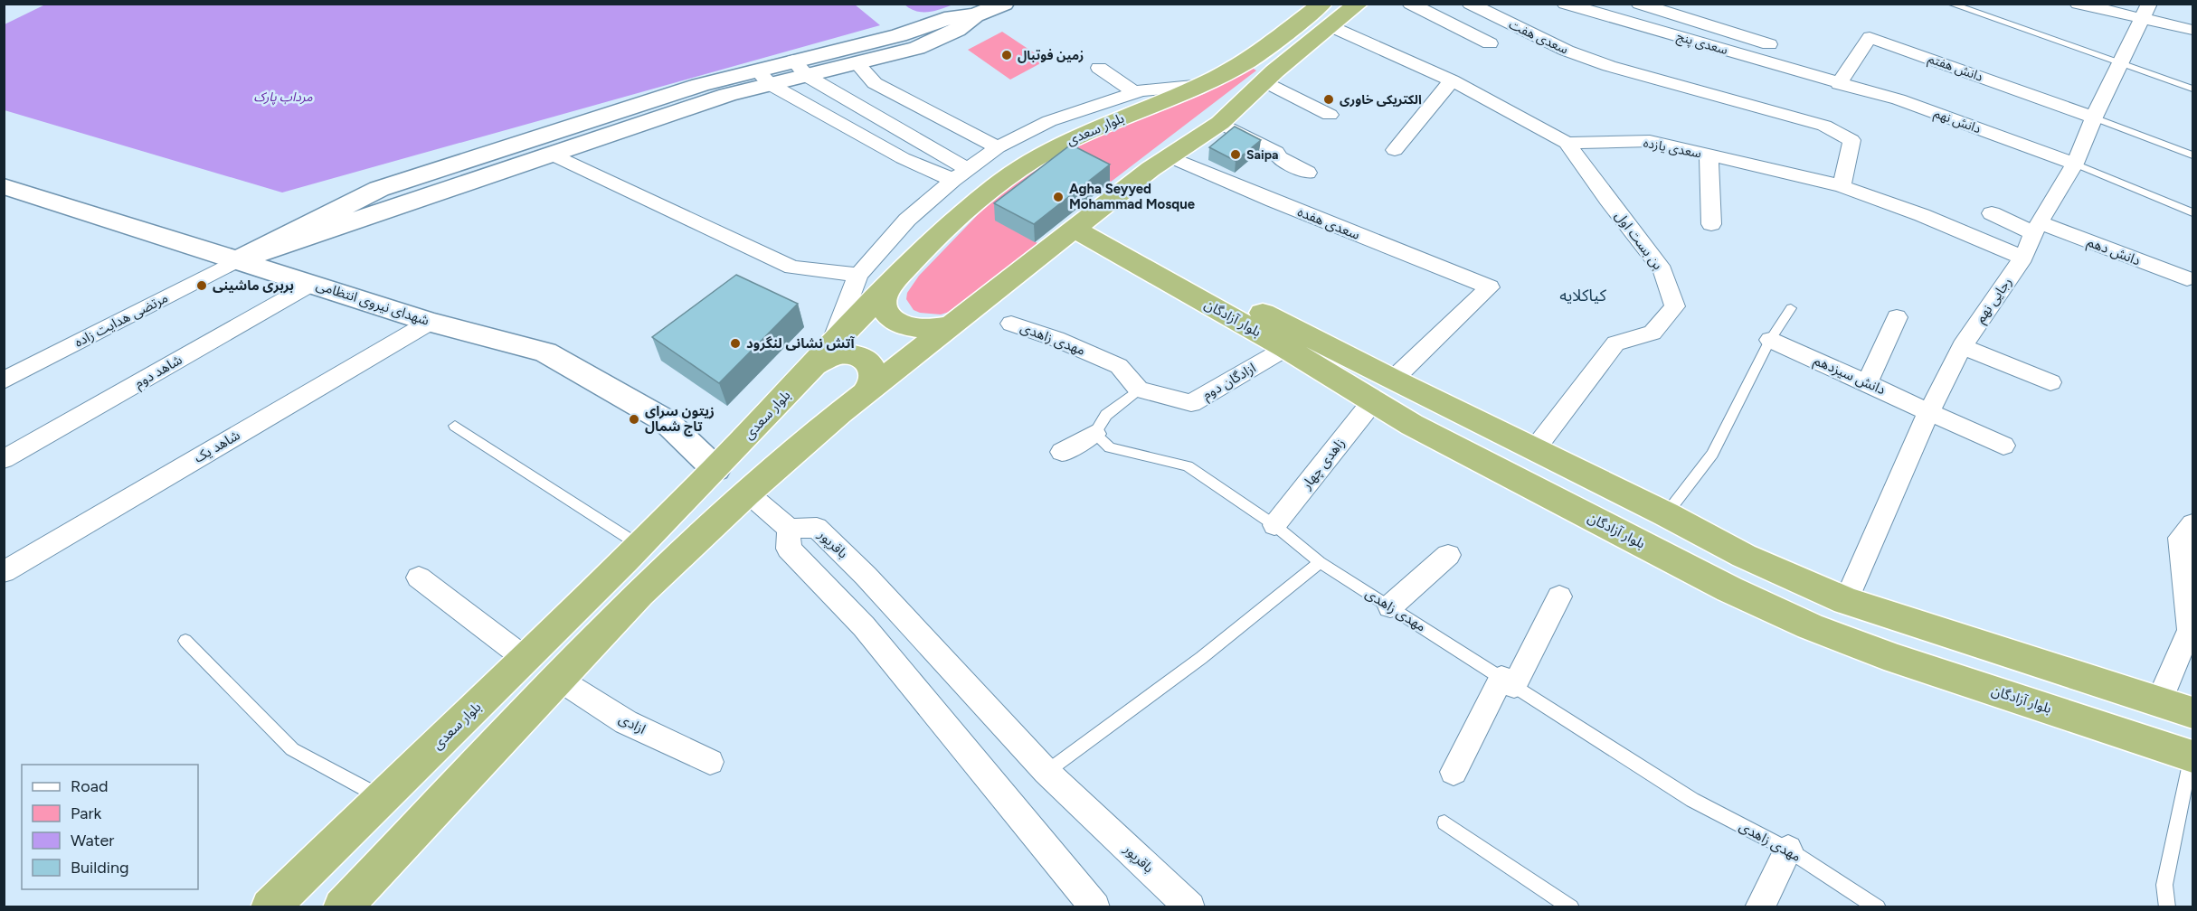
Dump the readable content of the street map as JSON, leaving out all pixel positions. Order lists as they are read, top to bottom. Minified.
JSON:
{"streets":{"highway":["بلوار سعدی","بلوار آزادگان"],"street":["سعدی هفت","سعدی پنج","دانش هفتم","دانش نهم","سعدی یازده","سعدی هفده","بن بست اول","دانش دهم","رجایی نهم","شهدای نیروی انتظامی","مرتضی هدایت زاده","مهدی زاهدی","شاهد دوم","دانش سیزدهم","ازادگان دوم","شاهد یک","زاهدی چهار","باقرپور","ازادی"]},"crossings":[["سعدی هفت","سعدی یازده"],["سعدی پنج","دانش هفتم"],["سعدی پنج","دانش نهم"],["دانش هفتم","دانش نهم"],["دانش هفتم","رجایی نهم"],["دانش نهم","رجایی نهم"],["بلوار سعدی","سعدی یازده"],["بلوار سعدی","سعدی هفده"],["بلوار سعدی","شهدای نیروی انتظامی"],["بلوار سعدی","بلوار آزادگان"],["بلوار سعدی","ازادی"],["سعدی یازده","بن بست اول"],["سعدی یازده","رجایی نهم"],["سعدی هفده","بلوار آزادگان"],["بن بست اول","بلوار آزادگان"],["دانش دهم","رجایی نهم"],["رجایی نهم","بلوار آزادگان"],["رجایی نهم","دانش سیزدهم"],["شهدای نیروی انتظامی","مرتضی هدایت زاده"],["شهدای نیروی انتظامی","شاهد دوم"],["شهدای نیروی انتظامی","شاهد یک"],["بلوار آزادگان","ازادگان دوم"],["بلوار آزادگان","زاهدی چهار"],["مهدی زاهدی","ازادگان دوم"],["مهدی زاهدی","زاهدی چهار"]],"districts":["کیاکلایه"],"water":["مرداب پارک"],"places":["زمین فوتبال","الکتریکی خاوری","Saipa","Agha Seyyed Mohammad Mosque","بربری ماشینی","آتش نشانی لنگرود","زیتون سرای تاج شمال"],"legend":["Road","Park","Water","Building"]}
